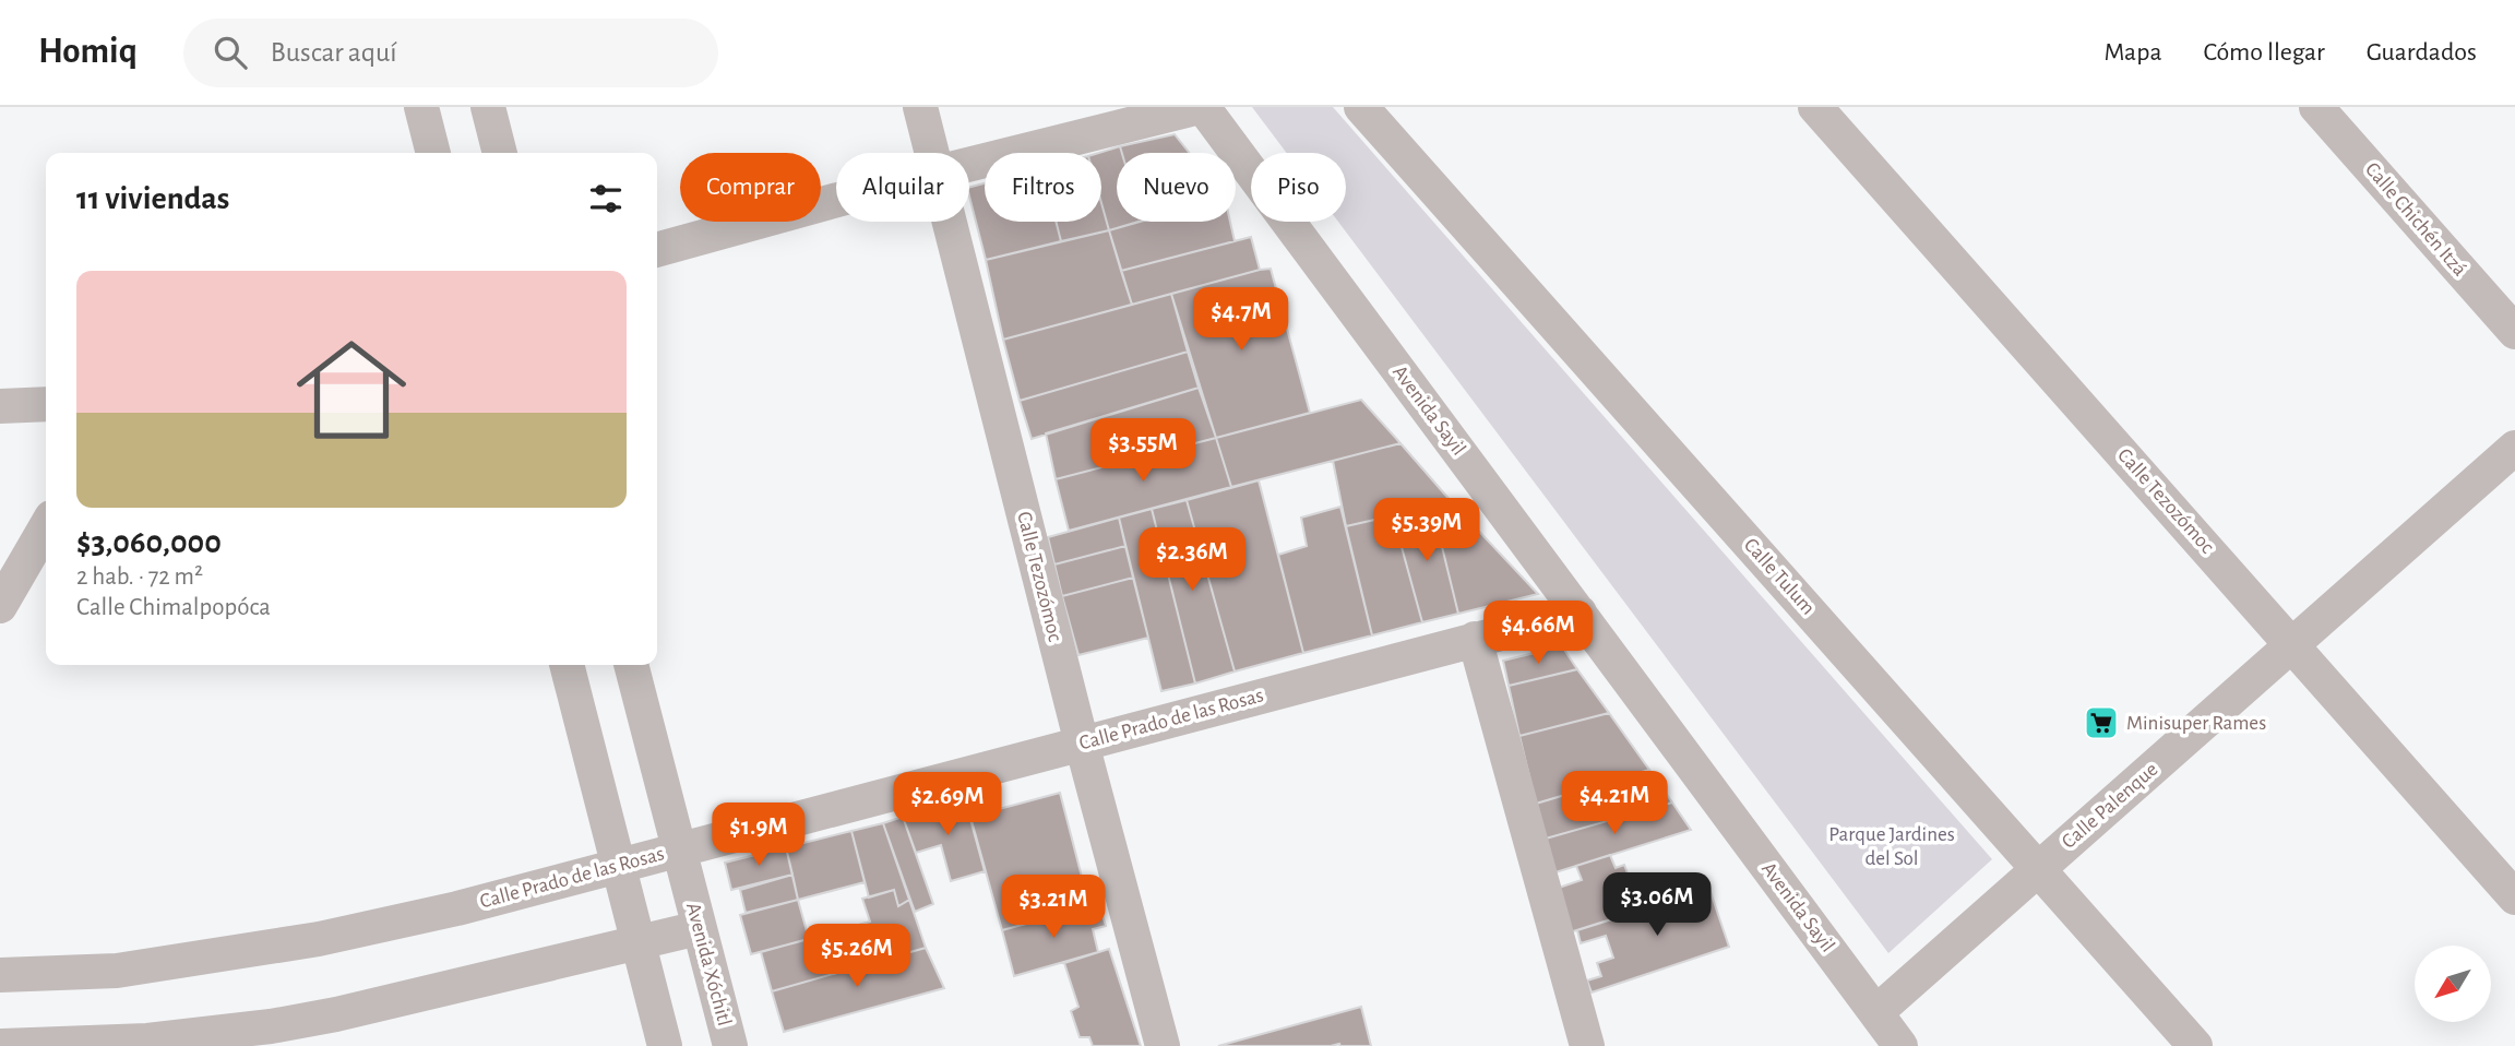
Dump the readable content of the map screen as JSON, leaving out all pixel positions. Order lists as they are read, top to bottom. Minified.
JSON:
{"streets":{"street":["Calle Chichén Itzá","Avenida Sayil","Calle Tezozómoc","Calle Tulum","Calle Prado de las Rosas","Calle Palenque","Avenida Xóchitl"]},"crossings":[["Avenida Sayil","Calle Prado de las Rosas"],["Avenida Sayil","Calle Palenque"],["Calle Tezozómoc","Calle Prado de las Rosas"],["Calle Tezozómoc","Calle Palenque"],["Calle Tulum","Calle Palenque"],["Calle Prado de las Rosas","Avenida Xóchitl"]],"parks":["Parque Jardines del Sol"],"places":{"supermarket":["Minisuper Rames"]},"north":"bottom left","page":{"header":"Homiq","search":"Buscar aquí","nav":["Mapa","Cómo llegar","Guardados"],"chip":["Comprar","Alquilar","Filtros","Nuevo","Piso"],"heading":"11 viviendas","list":[{"name":"$3,060,000","note":"2 hab. · 72 m² · Calle Chimalpopóca"}],"price":["$4.7M","$3.55M","$5.39M","$2.36M","$4.66M","$4.21M","$2.69M","$1.9M","$3.06M","$3.21M","$5.26M"]}}
